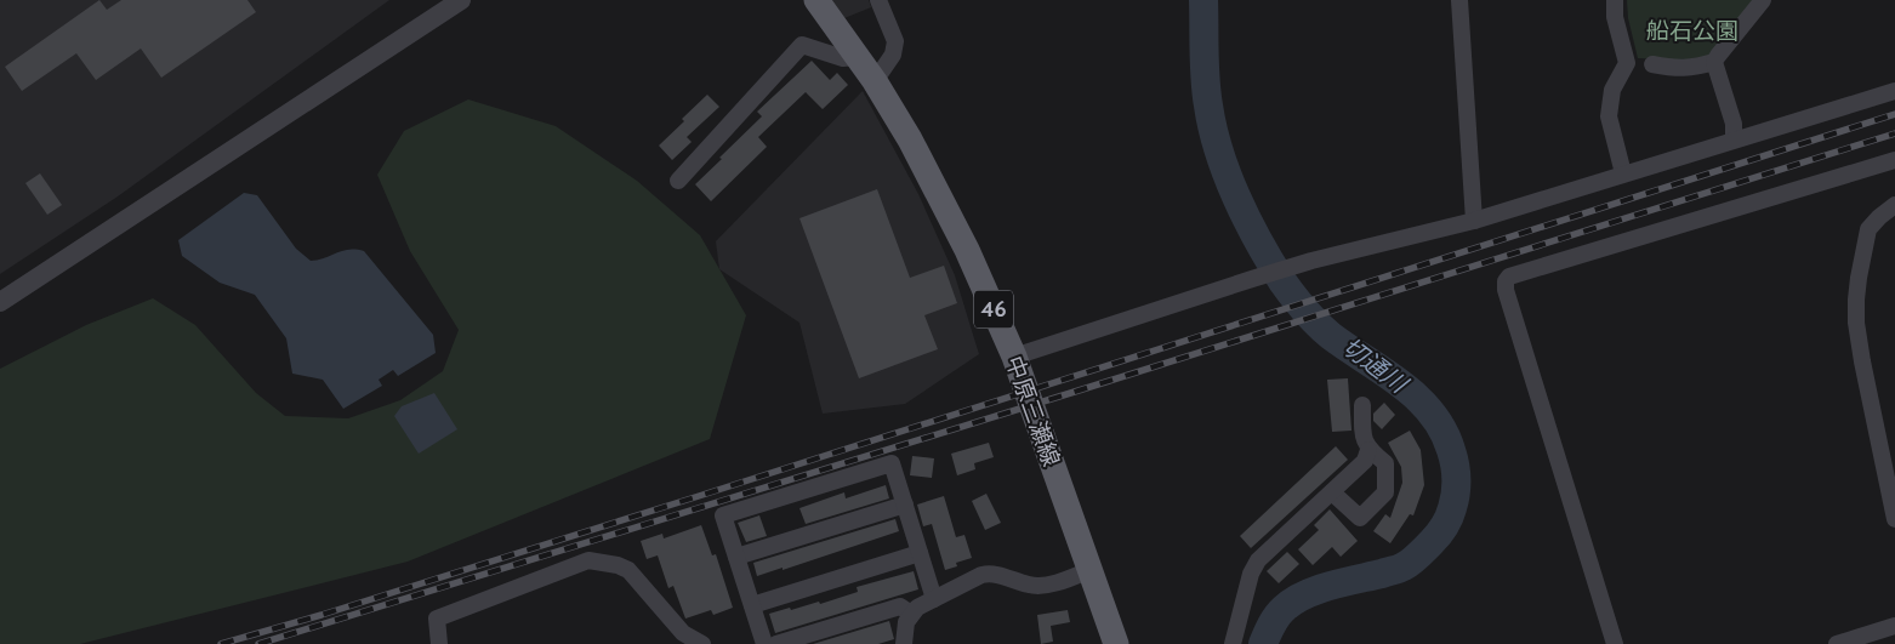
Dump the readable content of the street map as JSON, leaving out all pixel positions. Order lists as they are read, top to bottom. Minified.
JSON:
{"streets":{"main road":["46","中原三瀬線"]},"water":["切通川"],"parks":["船石公園"]}
